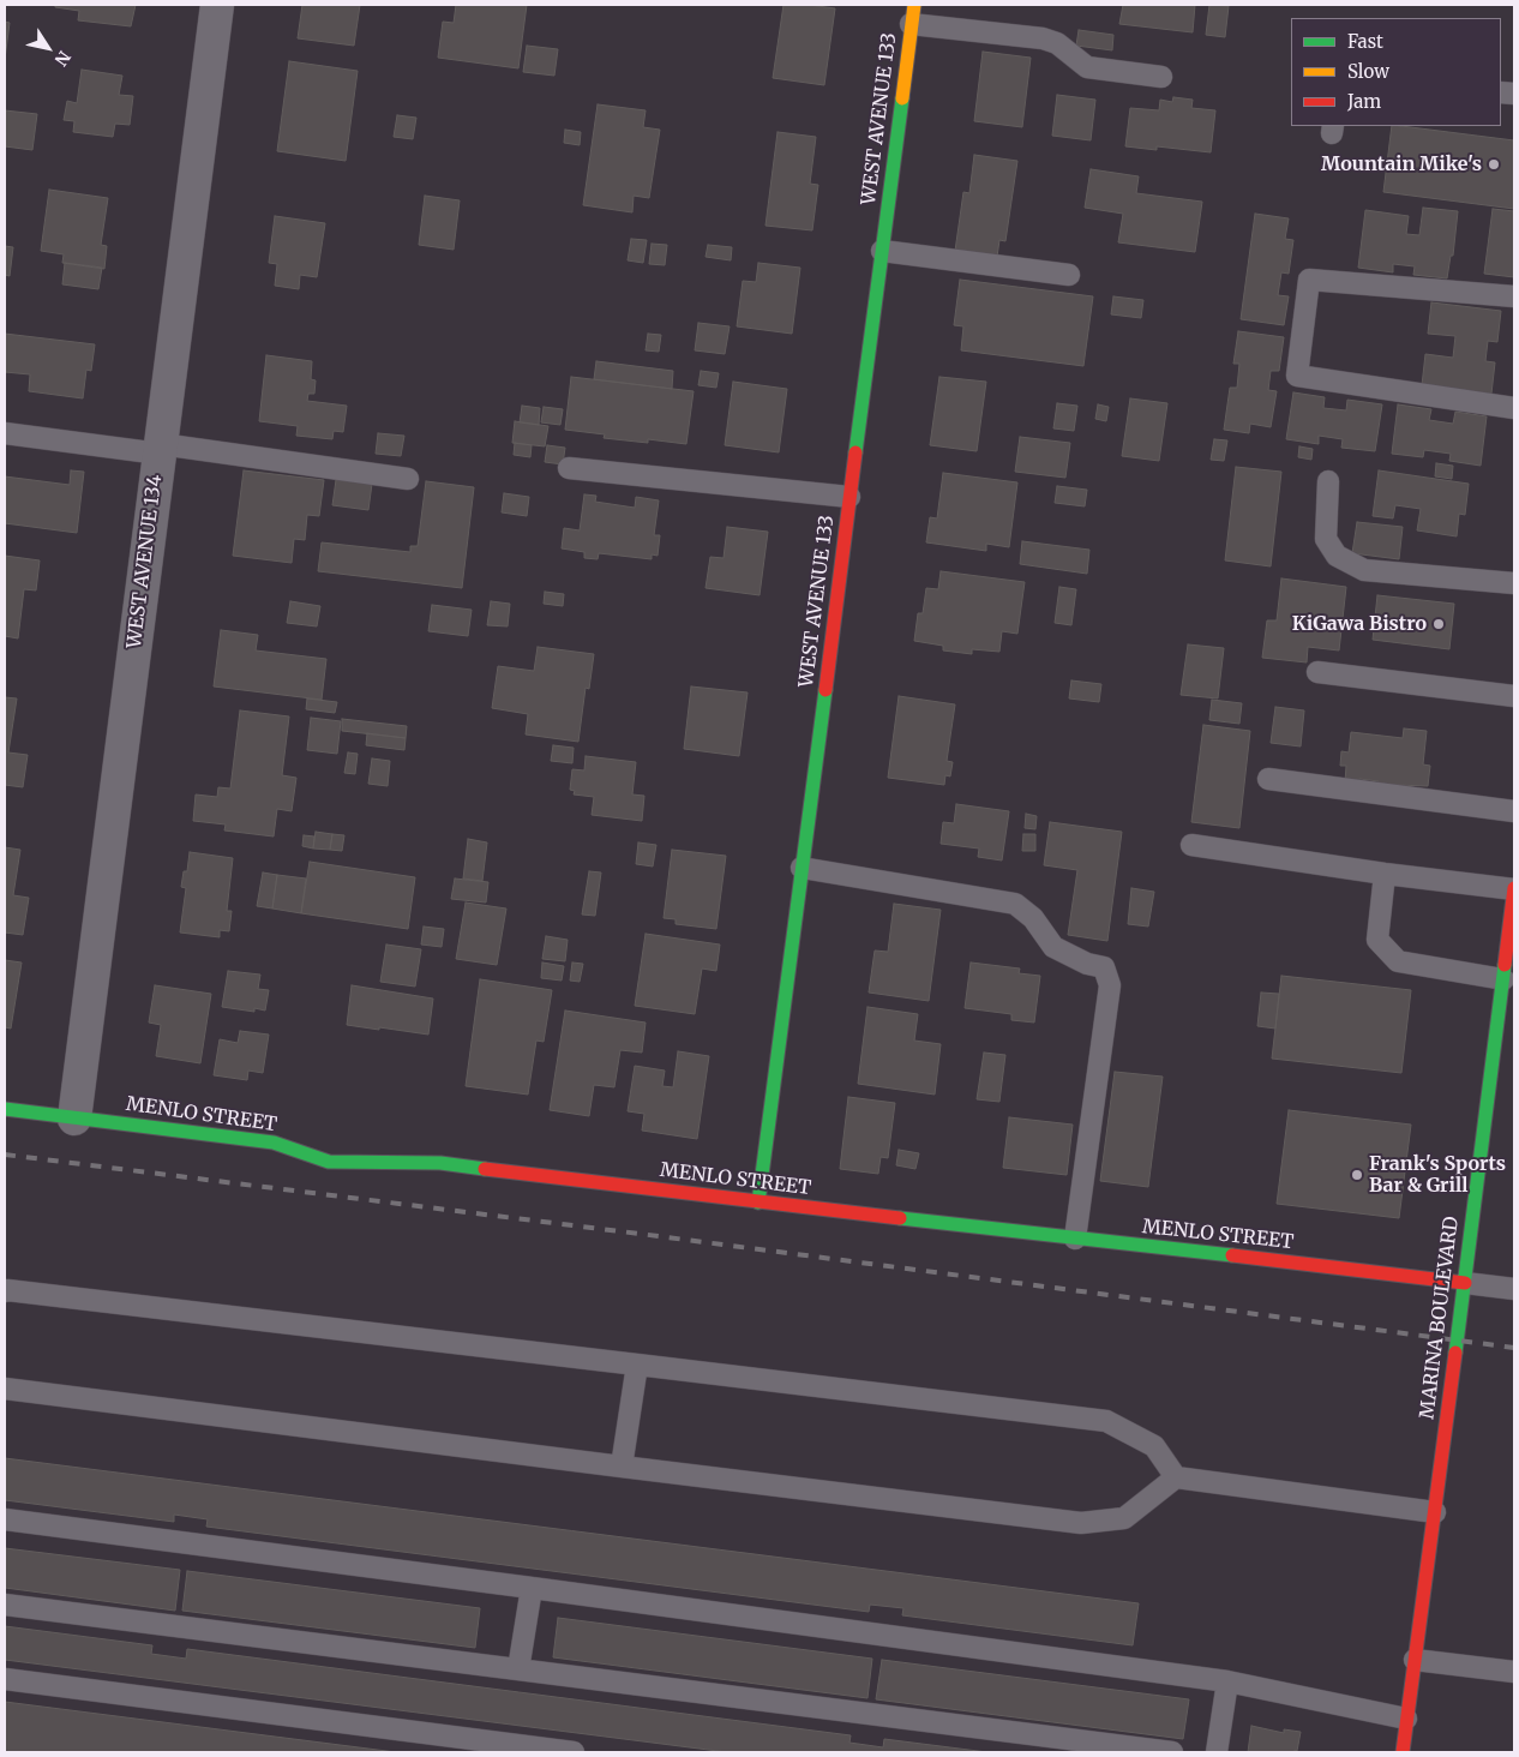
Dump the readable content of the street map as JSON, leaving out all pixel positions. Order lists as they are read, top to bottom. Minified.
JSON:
{"streets":{"street":["WEST AVENUE 133","WEST AVENUE 134","MENLO STREET","MARINA BOULEVARD"]},"crossings":[["WEST AVENUE 133","MENLO STREET"],["WEST AVENUE 134","MENLO STREET"],["MENLO STREET","MARINA BOULEVARD"]],"places":["Mountain Mike's","KiGawa Bistro","Frank's Sports Bar & Grill"],"legend":["Fast","Slow","Jam"],"north":"bottom right"}
